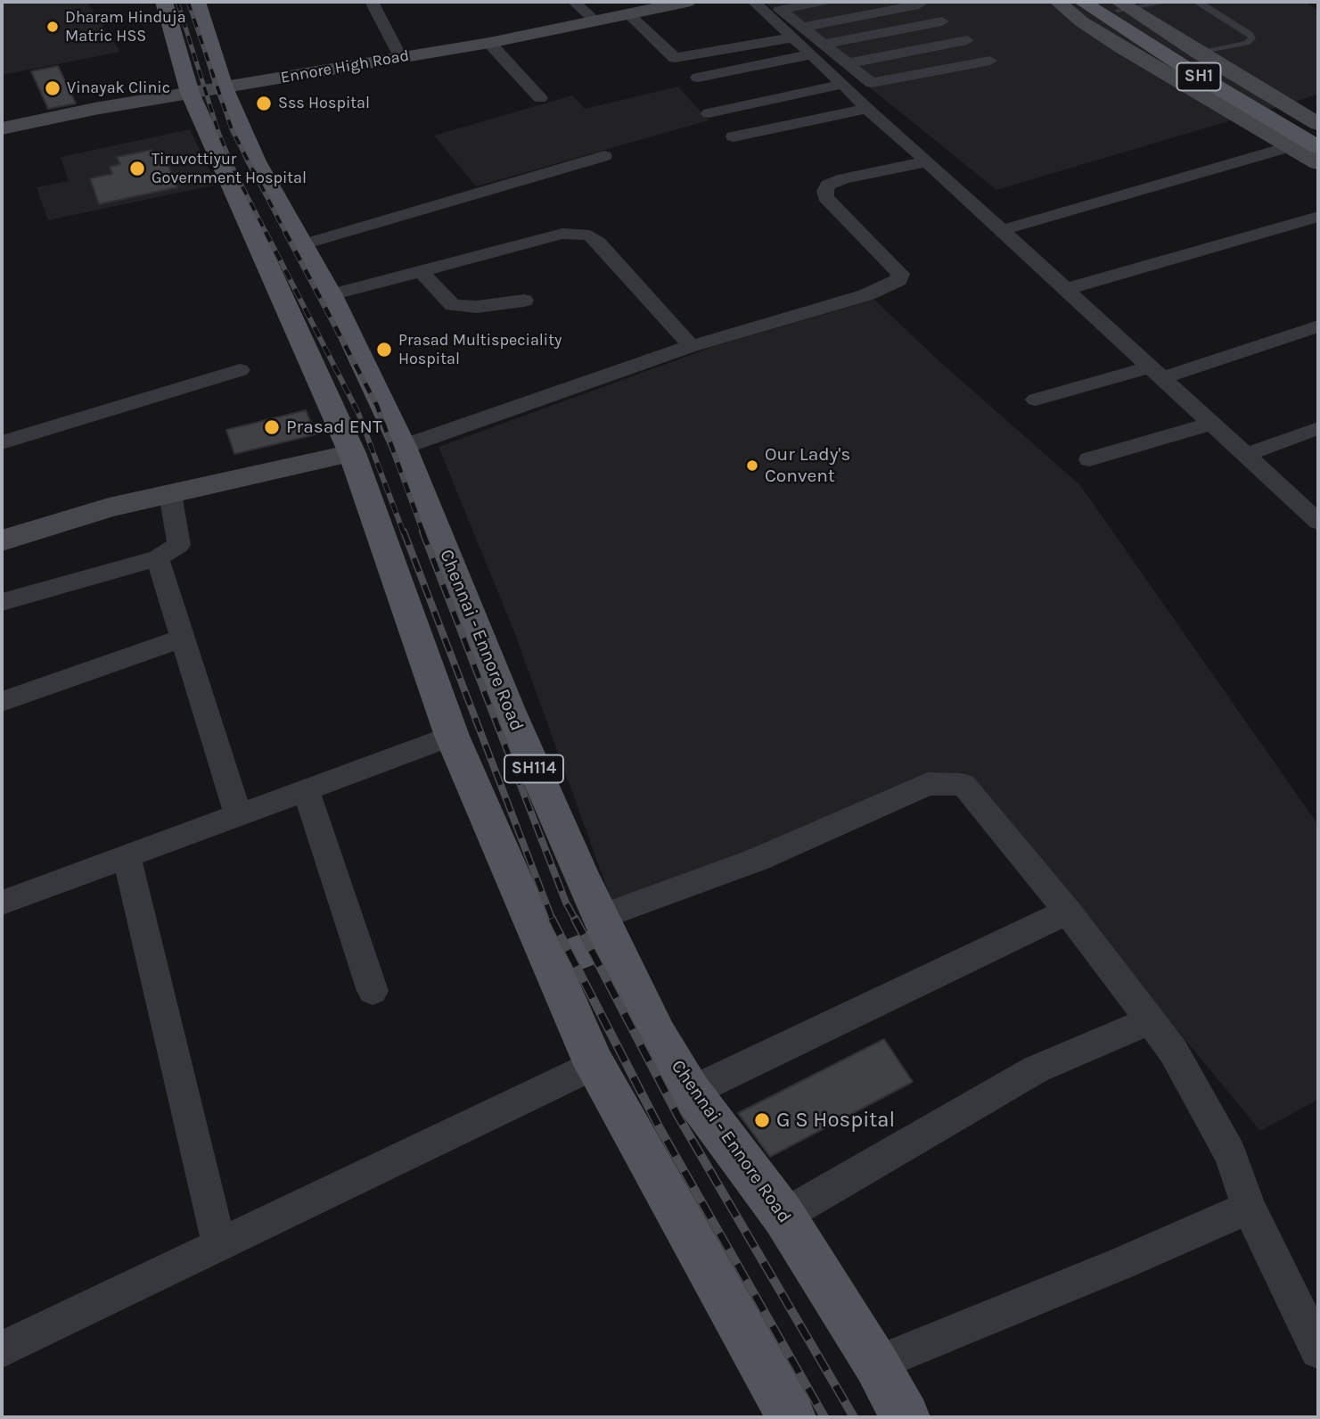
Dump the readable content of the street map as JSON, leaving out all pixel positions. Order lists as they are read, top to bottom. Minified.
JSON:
{"streets":{"main road":["SH1","Chennai - Ennore Road","SH114"],"street":["Ennore High Road"]},"crossings":[["Ennore High Road","Chennai - Ennore Road"]],"places":["Dharam Hinduja Matric HSS","Vinayak Clinic","Sss Hospital","Tiruvottiyur Government Hospital","Prasad Multispeciality Hospital","Prasad ENT","Our Lady's Convent","G S Hospital"]}
